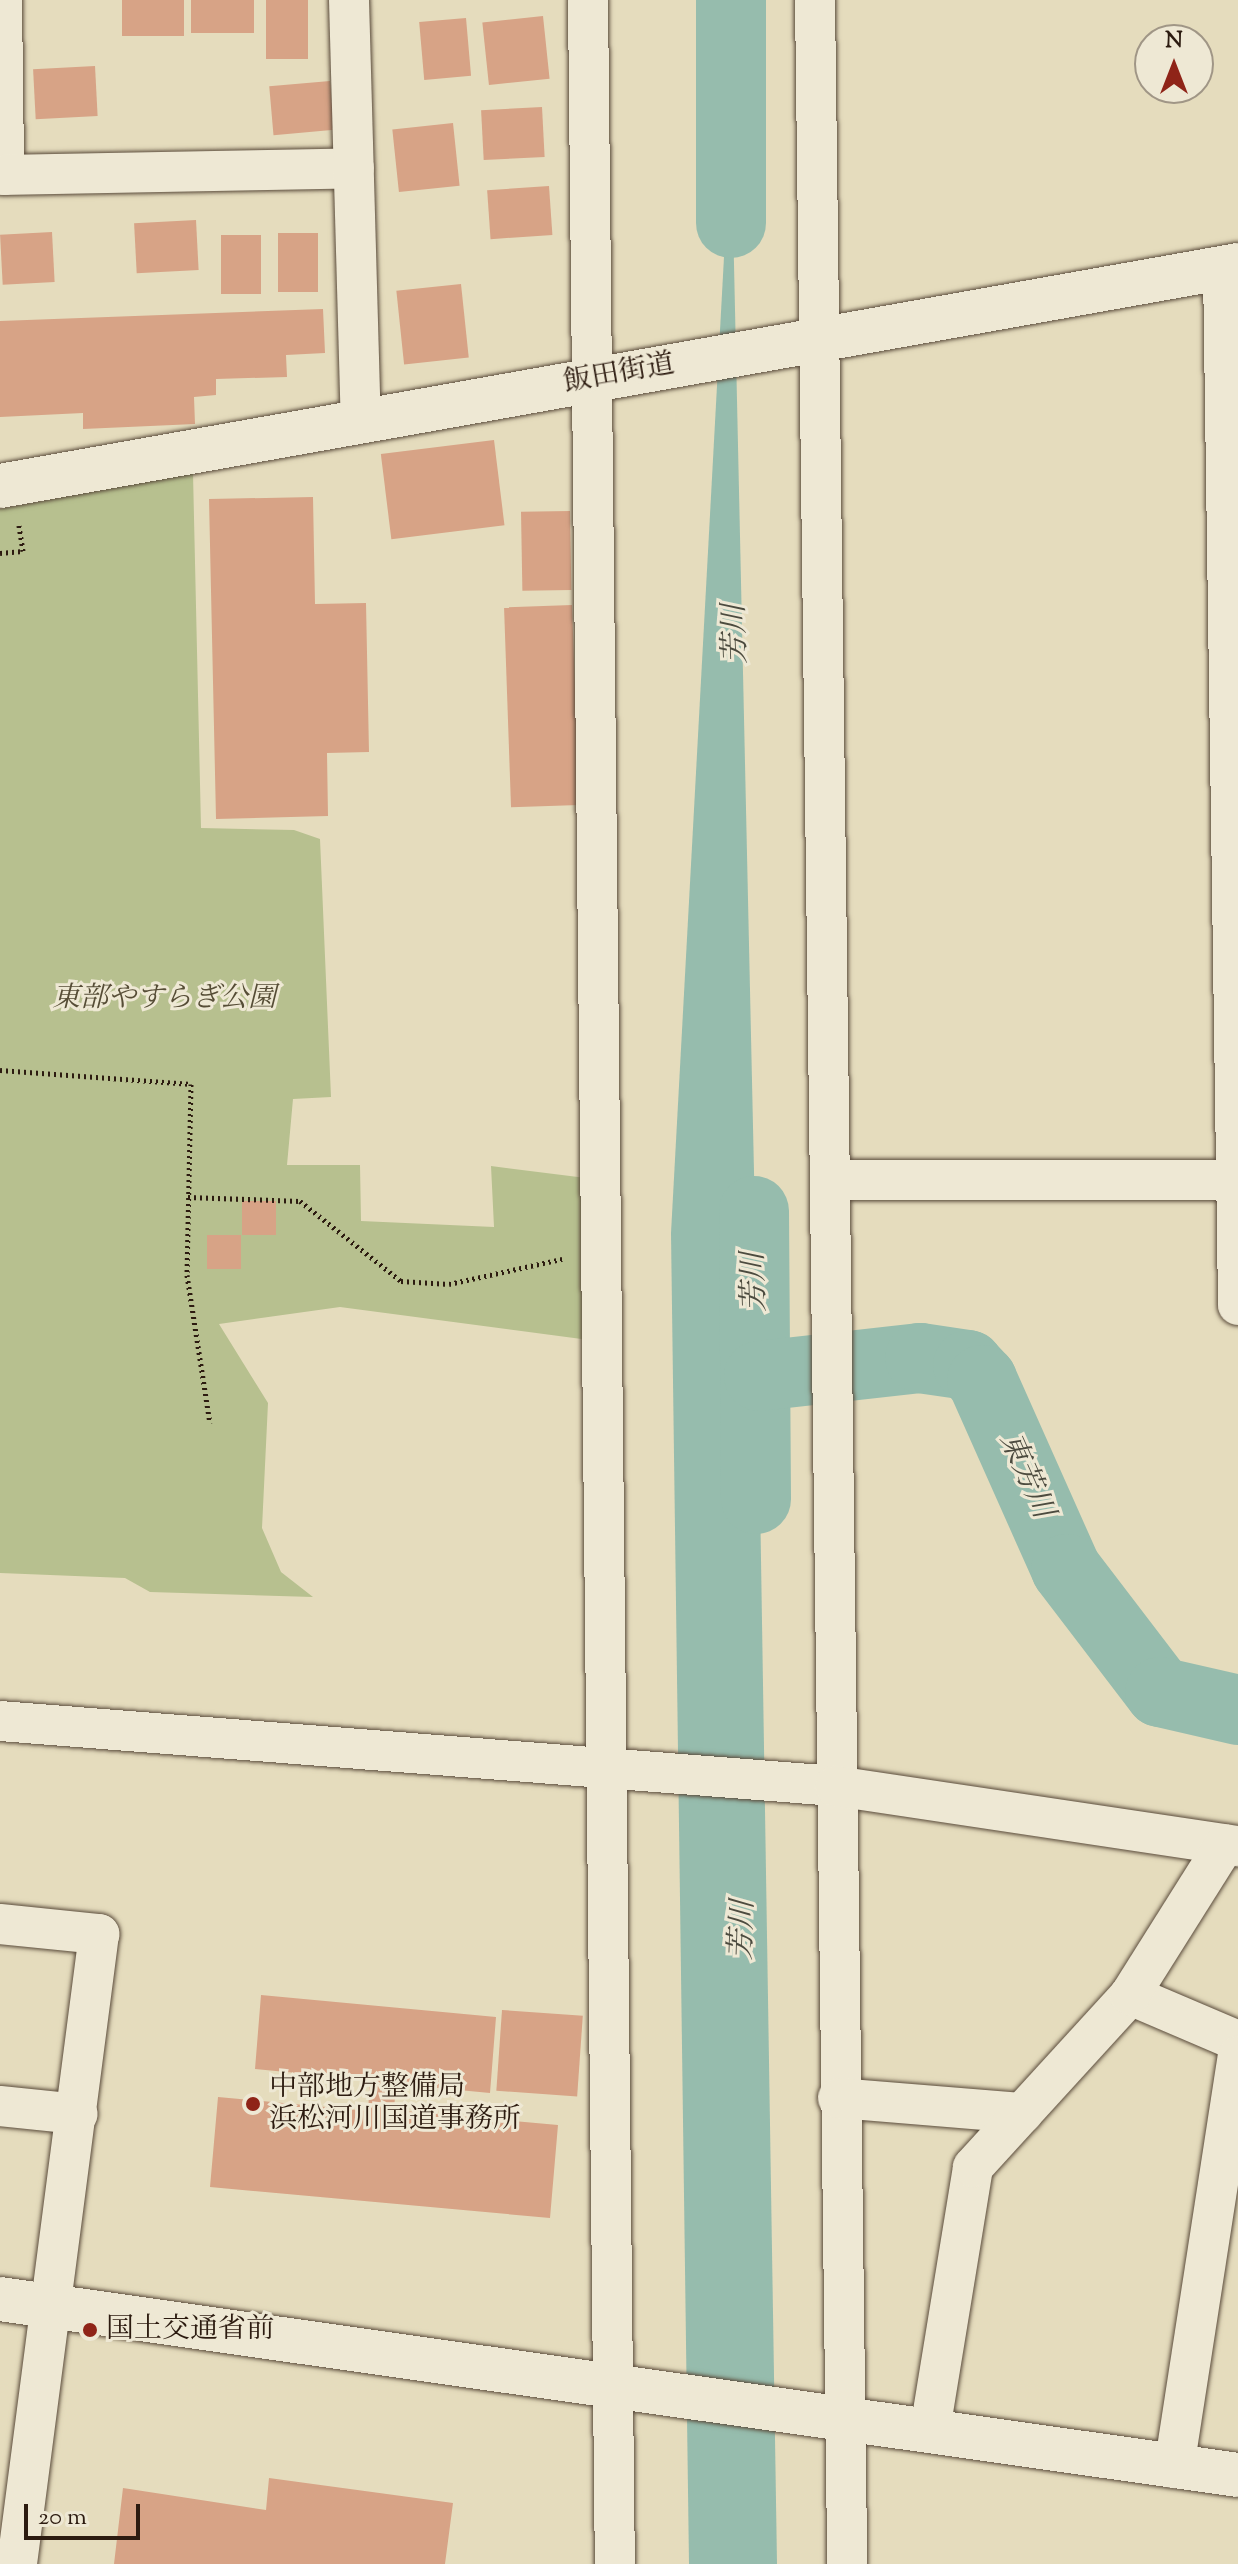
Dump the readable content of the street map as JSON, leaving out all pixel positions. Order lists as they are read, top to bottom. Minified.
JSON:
{"streets":{"street":["飯田街道"]},"water":["芳川","東芳川"],"parks":["東部やすらぎ公園"],"places":["中部地方整備局 浜松河川国道事務所","国土交通省前"],"scale_bar":"20 m","north":"top"}
